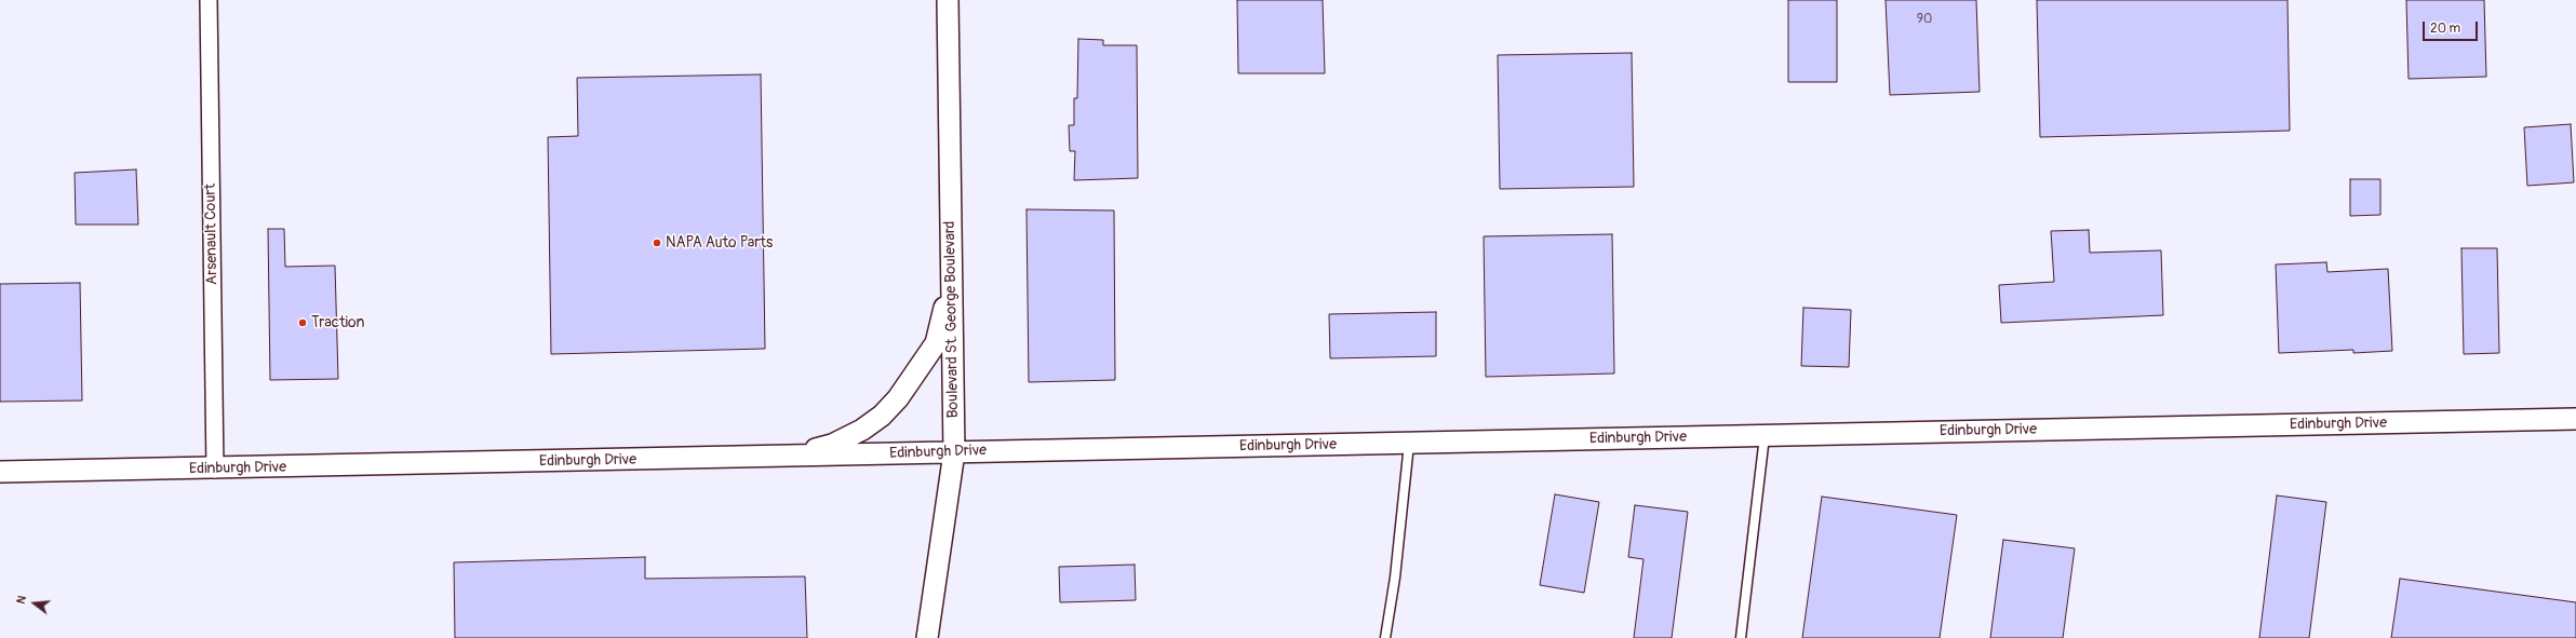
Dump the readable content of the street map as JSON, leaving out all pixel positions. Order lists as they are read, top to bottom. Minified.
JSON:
{"streets":{"street":["Arsenault Court","Boulevard St. George Boulevard","Edinburgh Drive"]},"crossings":[["Arsenault Court","Edinburgh Drive"],["Boulevard St. George Boulevard","Edinburgh Drive"]],"places":["NAPA Auto Parts","Traction"],"house_numbers":["90"],"scale_bar":"20 m","north":"left"}
